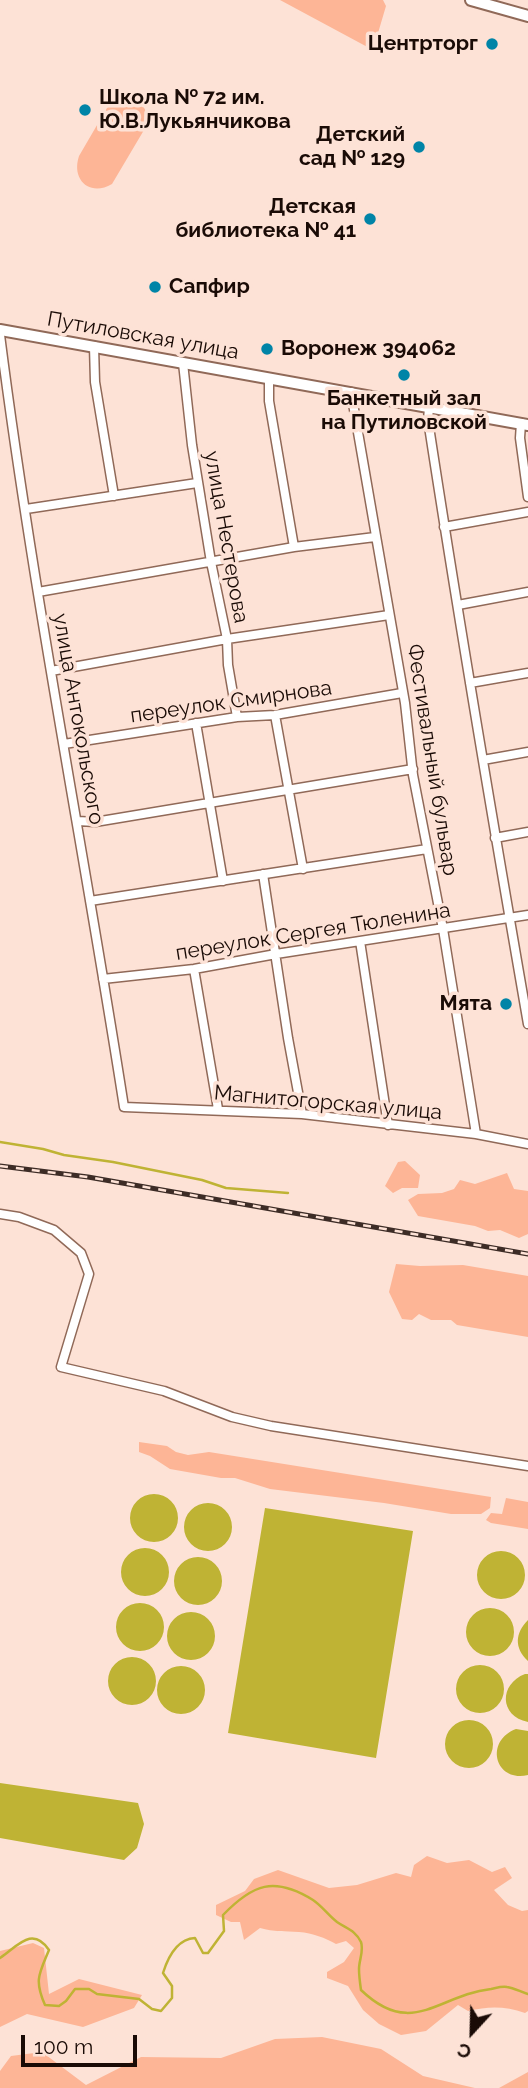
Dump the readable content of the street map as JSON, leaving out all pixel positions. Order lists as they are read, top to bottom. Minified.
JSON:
{"streets":{"street":["Путиловская улица","улица Нестерова","переулок Смирнова","улица Антокольского","Фестивальный бульвар","переулок Сергея Тюленина","Магнитогорская улица"]},"crossings":[["Путиловская улица","улица Нестерова"],["Путиловская улица","Фестивальный бульвар"],["улица Нестерова","переулок Смирнова"],["переулок Смирнова","улица Антокольского"],["переулок Смирнова","Фестивальный бульвар"],["улица Антокольского","переулок Сергея Тюленина"],["улица Антокольского","Магнитогорская улица"],["Фестивальный бульвар","переулок Сергея Тюленина"],["Фестивальный бульвар","Магнитогорская улица"]],"places":["Центрторг","Школа № 72 им. Ю.В.Лукьянчикова","Детский сад № 129","Детская библиотека № 41","Сапфир","Воронеж 394062","Банкетный зал на Путиловской","Мята"],"scale_bar":"100 m","north":"bottom"}
